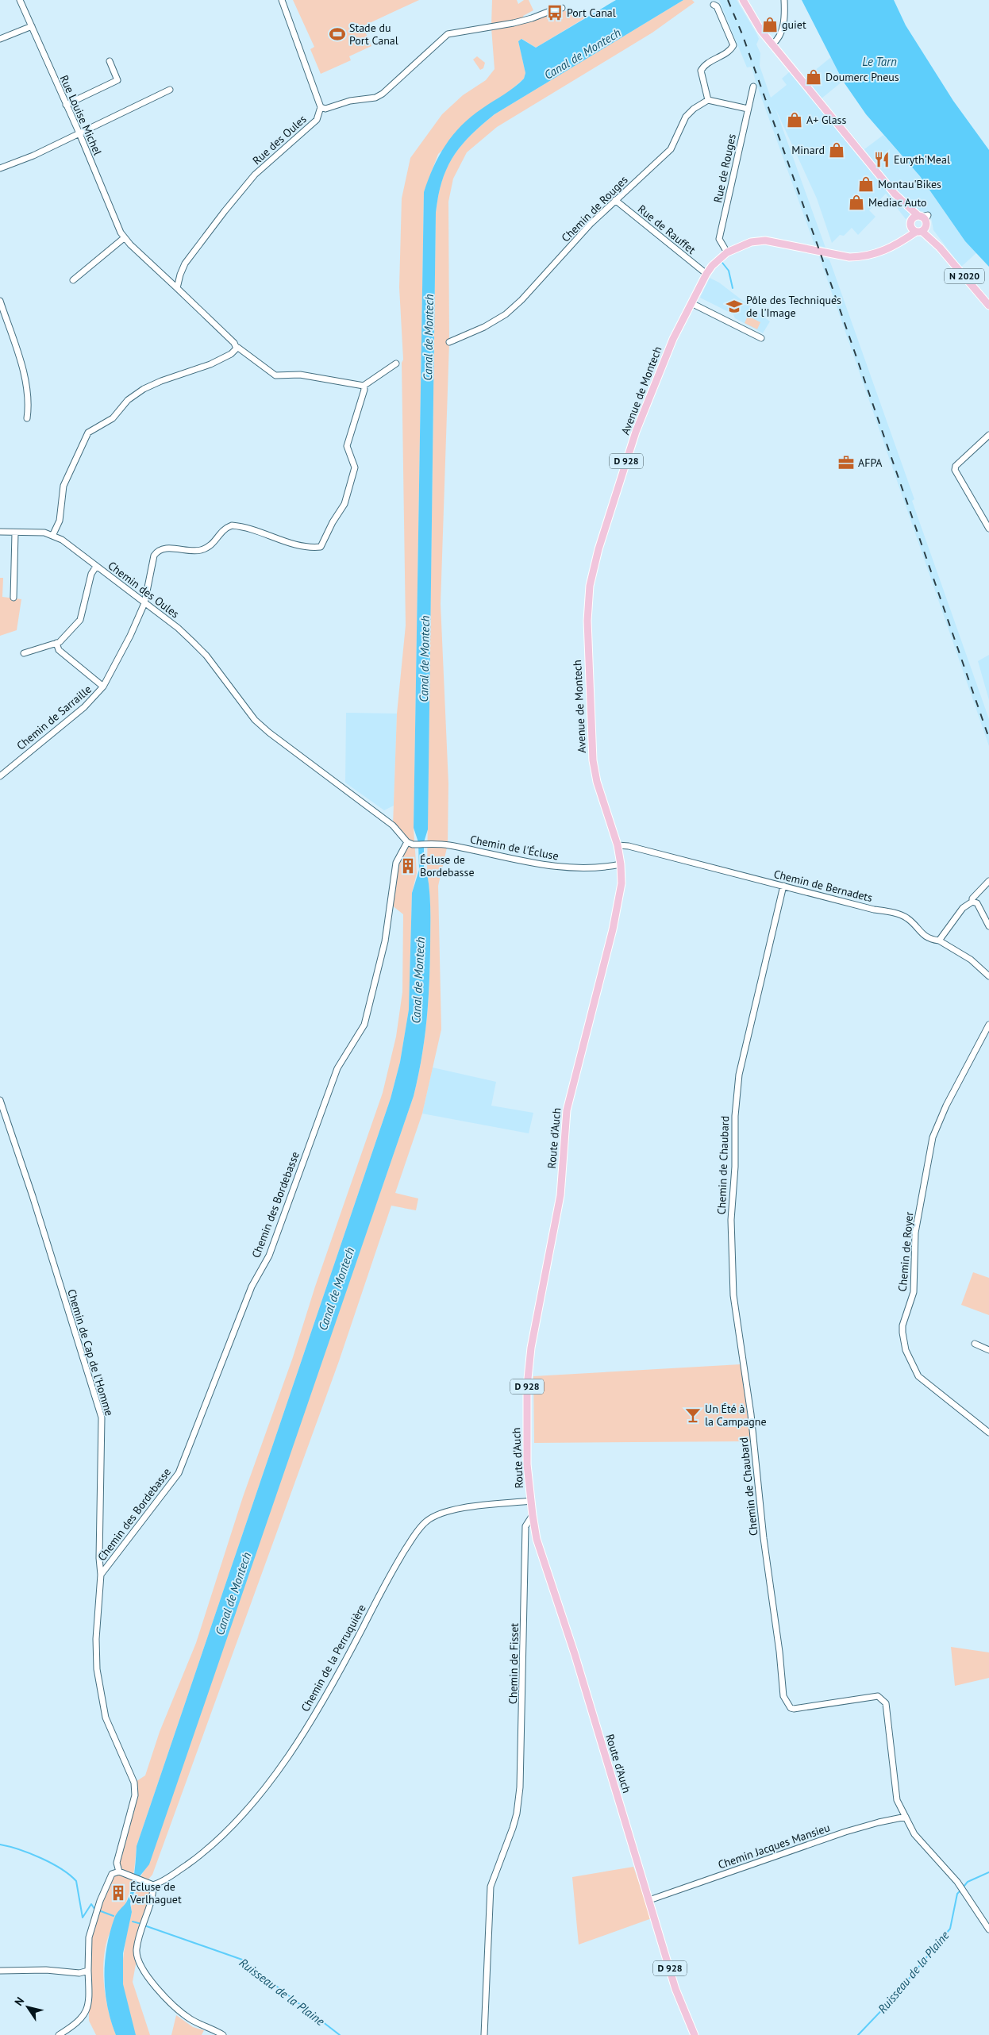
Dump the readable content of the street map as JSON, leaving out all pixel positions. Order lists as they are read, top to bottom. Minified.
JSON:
{"streets":{"main road":["N 2020","Avenue de Montech","D 928","Route d'Auch"],"street":["Rue Louise Michel","Rue des Oules","Rue de Rouges","Chemin de Rouges","Rue de Rauffet","Chemin des Oules","Chemin de Sarraille","Chemin de l'Écluse","Chemin de Bernadets","Chemin de Chaubard","Chemin des Bordebasse","Chemin de Royer","Chemin de Cap de l'Homme","Chemin de la Perruquière","Chemin de Fisset","Chemin Jacques Mansieu"]},"crossings":[["Rue Louise Michel","Rue des Oules"],["Rue de Rouges","Avenue de Montech"],["Chemin de Rouges","Rue de Rauffet"],["Rue de Rauffet","Avenue de Montech"],["Avenue de Montech","Chemin de l'Écluse"],["Avenue de Montech","Chemin de Bernadets"],["Avenue de Montech","Route d'Auch"],["Chemin des Oules","Chemin de Sarraille"],["Chemin des Oules","Chemin de l'Écluse"],["Chemin des Oules","Chemin des Bordebasse"],["Chemin de l'Écluse","Route d'Auch"],["Chemin de l'Écluse","Chemin des Bordebasse"],["Chemin de Bernadets","Chemin de Chaubard"],["Route d'Auch","Chemin de la Perruquière"],["Route d'Auch","Chemin de Fisset"],["Route d'Auch","Chemin Jacques Mansieu"],["Chemin de Chaubard","Chemin Jacques Mansieu"],["Chemin des Bordebasse","Chemin de Cap de l'Homme"]],"water":["Canal de Montech","Le Tarn","Ruisseau de la Plaine"],"places":{"bus stop":["Port Canal"],"shop":["guiet","Doumerc Pneus","A+ Glass","Minard","Montau'Bikes","Mediac Auto"],"sports":["Stade du Port Canal"],"restaurant":["Euryth'Meal"],"school or university":["Pôle des Techniques de l'Image"],"office":["AFPA"],"building":["Écluse de Bordebasse","Écluse de Verlhaguet"],"bar":["Un Été à la Campagne"]},"north":"top left"}
